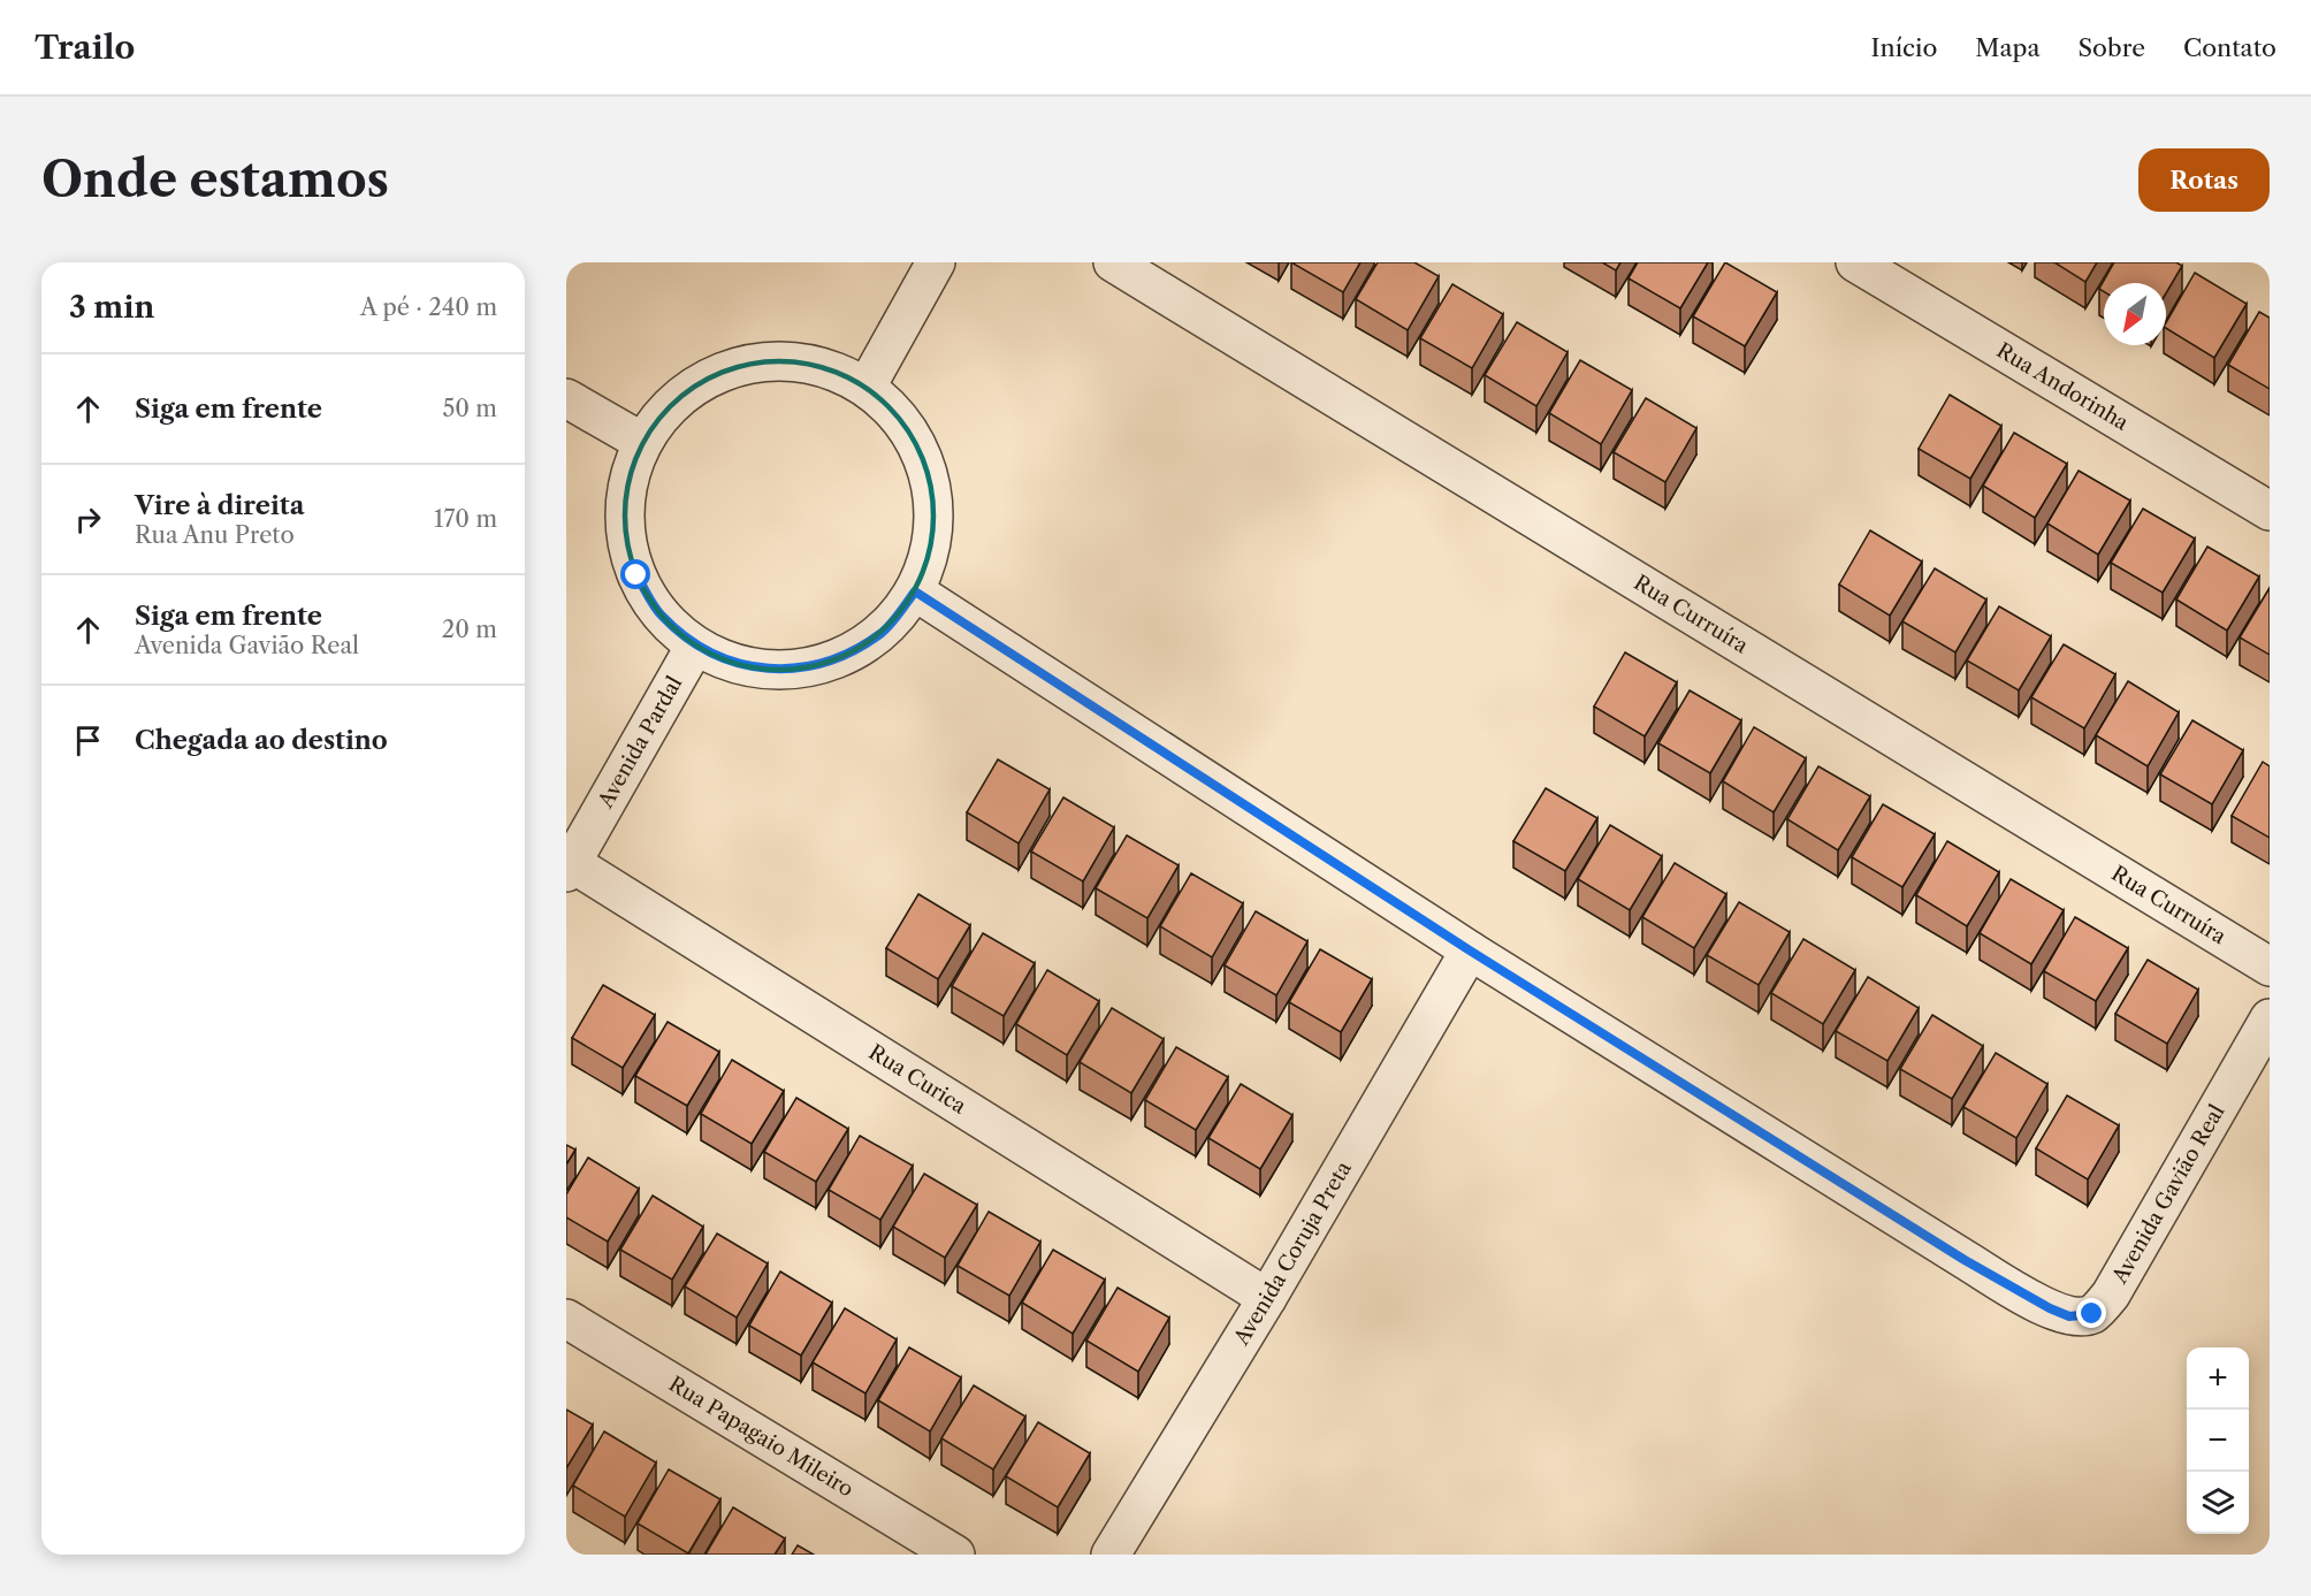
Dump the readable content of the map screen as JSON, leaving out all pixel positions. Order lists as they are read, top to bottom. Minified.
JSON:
{"streets":{"street":["Rua Andorinha","Rua Curruíra","Avenida Pardal","Rua Curica","Avenida Gavião Real","Avenida Coruja Preta","Rua Papagaio Mileiro"]},"crossings":[["Avenida Pardal","Rua Curica"],["Rua Curica","Avenida Coruja Preta"],["Avenida Gavião Real","Avenida Coruja Preta"]],"north":"bottom left","page":{"header":"Trailo","nav":["Início","Mapa","Sobre","Contato"],"buttons":"Rotas","title":"Onde estamos","heading":["3 min","A pé · 240 m"],"list":[["Siga em frente","50 m"],["Vire à direita","Rua Anu Preto","170 m"],["Siga em frente","Avenida Gavião Real","20 m"],"Chegada ao destino"],"map_buttons":["+","−"]}}
